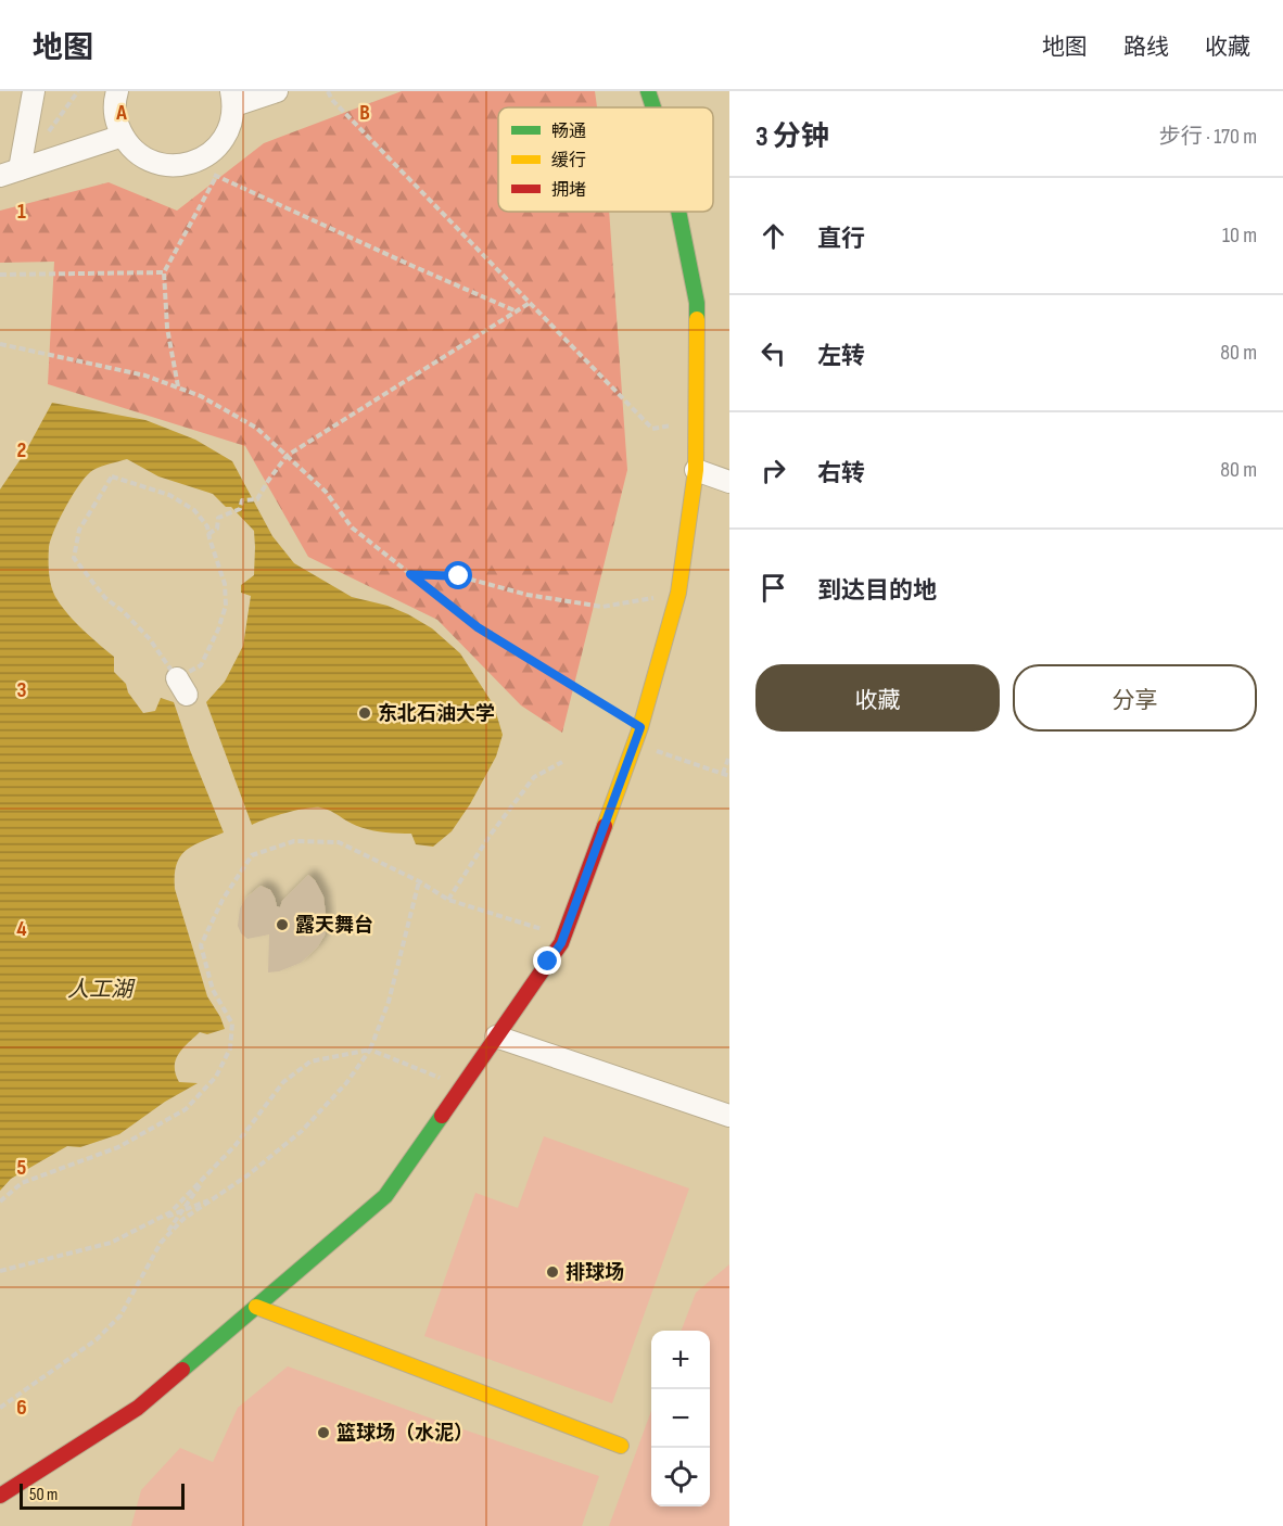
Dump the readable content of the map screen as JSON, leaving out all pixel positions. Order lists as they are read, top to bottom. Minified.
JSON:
{"water":["人工湖"],"places":["东北石油大学","露天舞台","排球场","篮球场（水泥）"],"legend":["畅通","缓行","拥堵"],"scale_bar":"50 m","page":{"header":"地图","nav":["地图","路线","收藏"],"heading":["3 分钟","步行 · 170 m"],"list":[["直行","10 m"],["左转","80 m"],["右转","80 m"],"到达目的地"],"buttons":["收藏","分享"],"map_buttons":["+","−"],"scale":"50 m"},"grid":{"columns":["A","B"],"rows":["1","2","3","4","5","6"]}}
